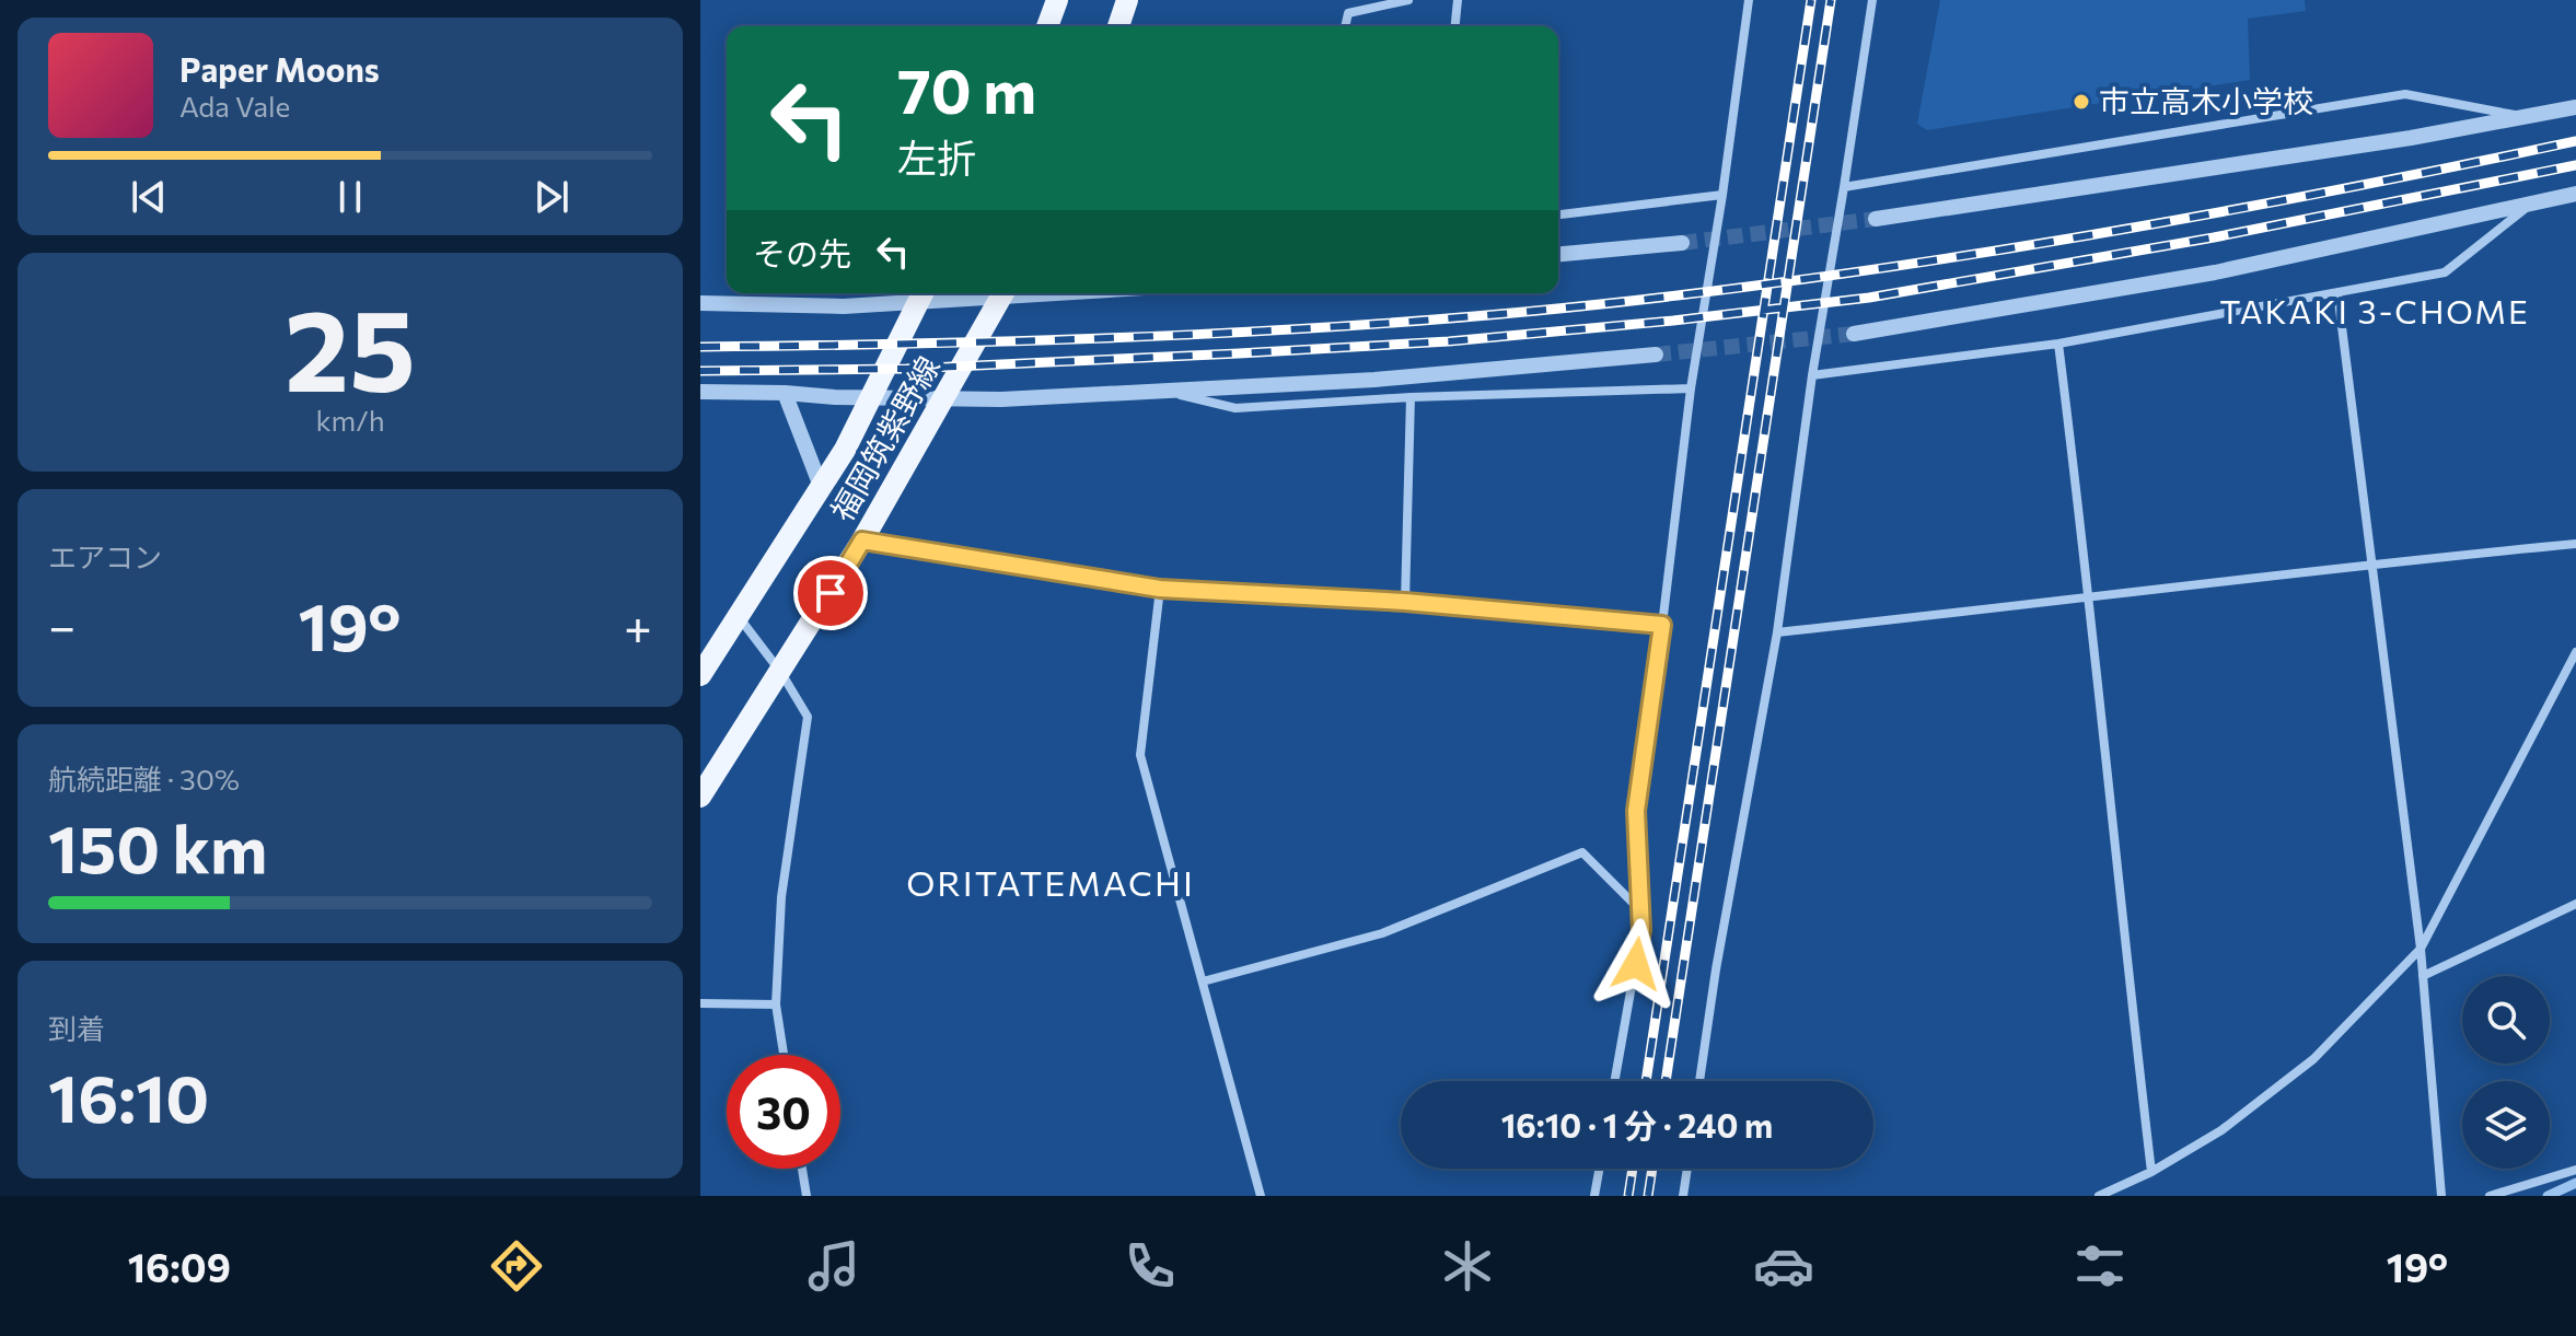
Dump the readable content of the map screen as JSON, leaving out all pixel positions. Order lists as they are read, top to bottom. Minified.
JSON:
{"streets":{"main road":["福岡筑紫野線"]},"districts":["TAKAKI 3-CHOME","ORITATEMACHI"],"places":["市立高木小学校"],"page":{"turn":["70 m","左折"],"song":["Paper Moons","Ada Vale"],"then":"その先","tile":[["25","km/h"],"エアコン",["航続距離 · 30%","150 km"],["到着","16:10"]],"heat":["−","19°","+"],"limit":"30","trip":"16:10 · 1 分 · 240 m","tabs":["16:09","19°"]}}
